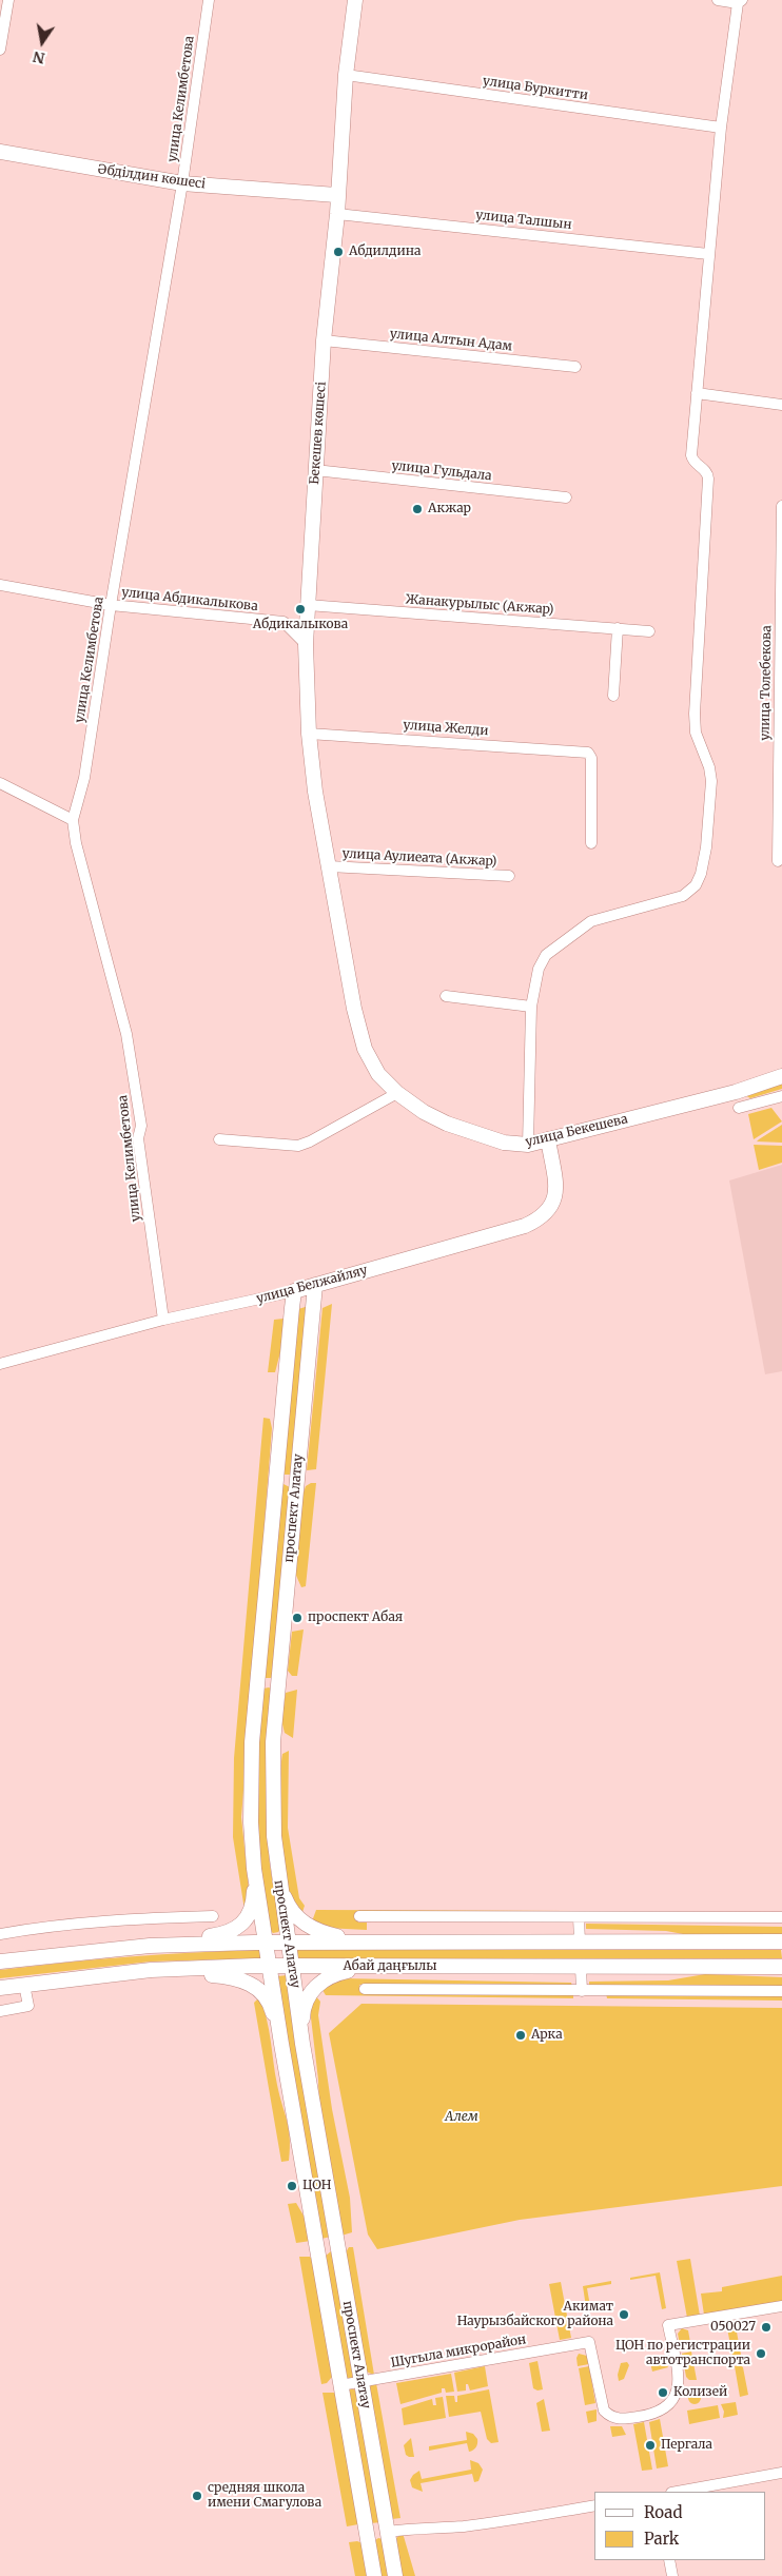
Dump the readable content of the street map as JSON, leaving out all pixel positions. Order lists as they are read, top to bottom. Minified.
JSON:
{"streets":{"main road":["Әбділдин көшесі","Бекешев көшесі","улица Бекешева","улица Белжайляу","проспект Алатау","Абай даңғылы"],"street":["улица Буркитти","улица Келимбетова","улица Талшын","улица Алтын Адам","улица Гульдала","улица Абдикалыкова","Жанакурылыс (Акжар)","улица Толебекова","улица Желди","улица Аулиеата (Акжар)","Шугыла микрорайон"]},"crossings":[["улица Буркитти","Бекешев көшесі"],["улица Келимбетова","Әбділдин көшесі"],["улица Келимбетова","улица Абдикалыкова"],["улица Келимбетова","улица Белжайляу"],["Әбділдин көшесі","Бекешев көшесі"],["улица Талшын","Бекешев көшесі"],["улица Алтын Адам","Бекешев көшесі"],["Бекешев көшесі","улица Гульдала"],["Бекешев көшесі","улица Абдикалыкова"],["Бекешев көшесі","Жанакурылыс (Акжар)"],["Бекешев көшесі","улица Желди"],["Бекешев көшесі","улица Аулиеата (Акжар)"],["Бекешев көшесі","улица Бекешева"],["улица Аулиеата (Акжар)","улица Бекешева"],["улица Бекешева","улица Белжайляу"],["улица Белжайляу","проспект Алатау"],["проспект Алатау","Абай даңғылы"],["проспект Алатау","Шугыла микрорайон"]],"parks":["Алем"],"places":["Абдилдина","Акжар","Абдикалыкова","проспект Абая","Арка","ЦОН","Акимат Наурызбайского района","050027","ЦОН по регистрации автотранспорта","Колизей","Пергала","средняя школа имени Смагулова"],"legend":["Road","Park"],"north":"bottom"}
